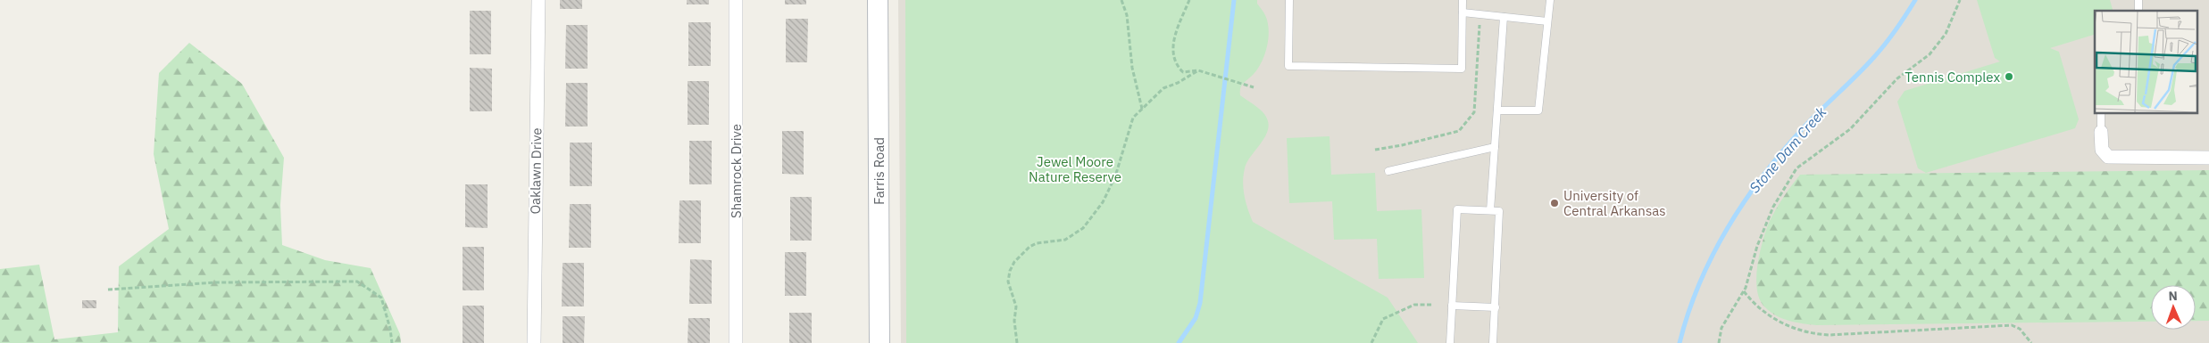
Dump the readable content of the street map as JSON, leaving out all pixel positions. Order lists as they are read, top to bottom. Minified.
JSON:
{"streets":{"street":["Oaklawn Drive","Shamrock Drive","Farris Road"]},"water":["Stone Dam Creek"],"parks":["Jewel Moore Nature Reserve"],"places":["Tennis Complex","University of Central Arkansas"],"north":"top"}
